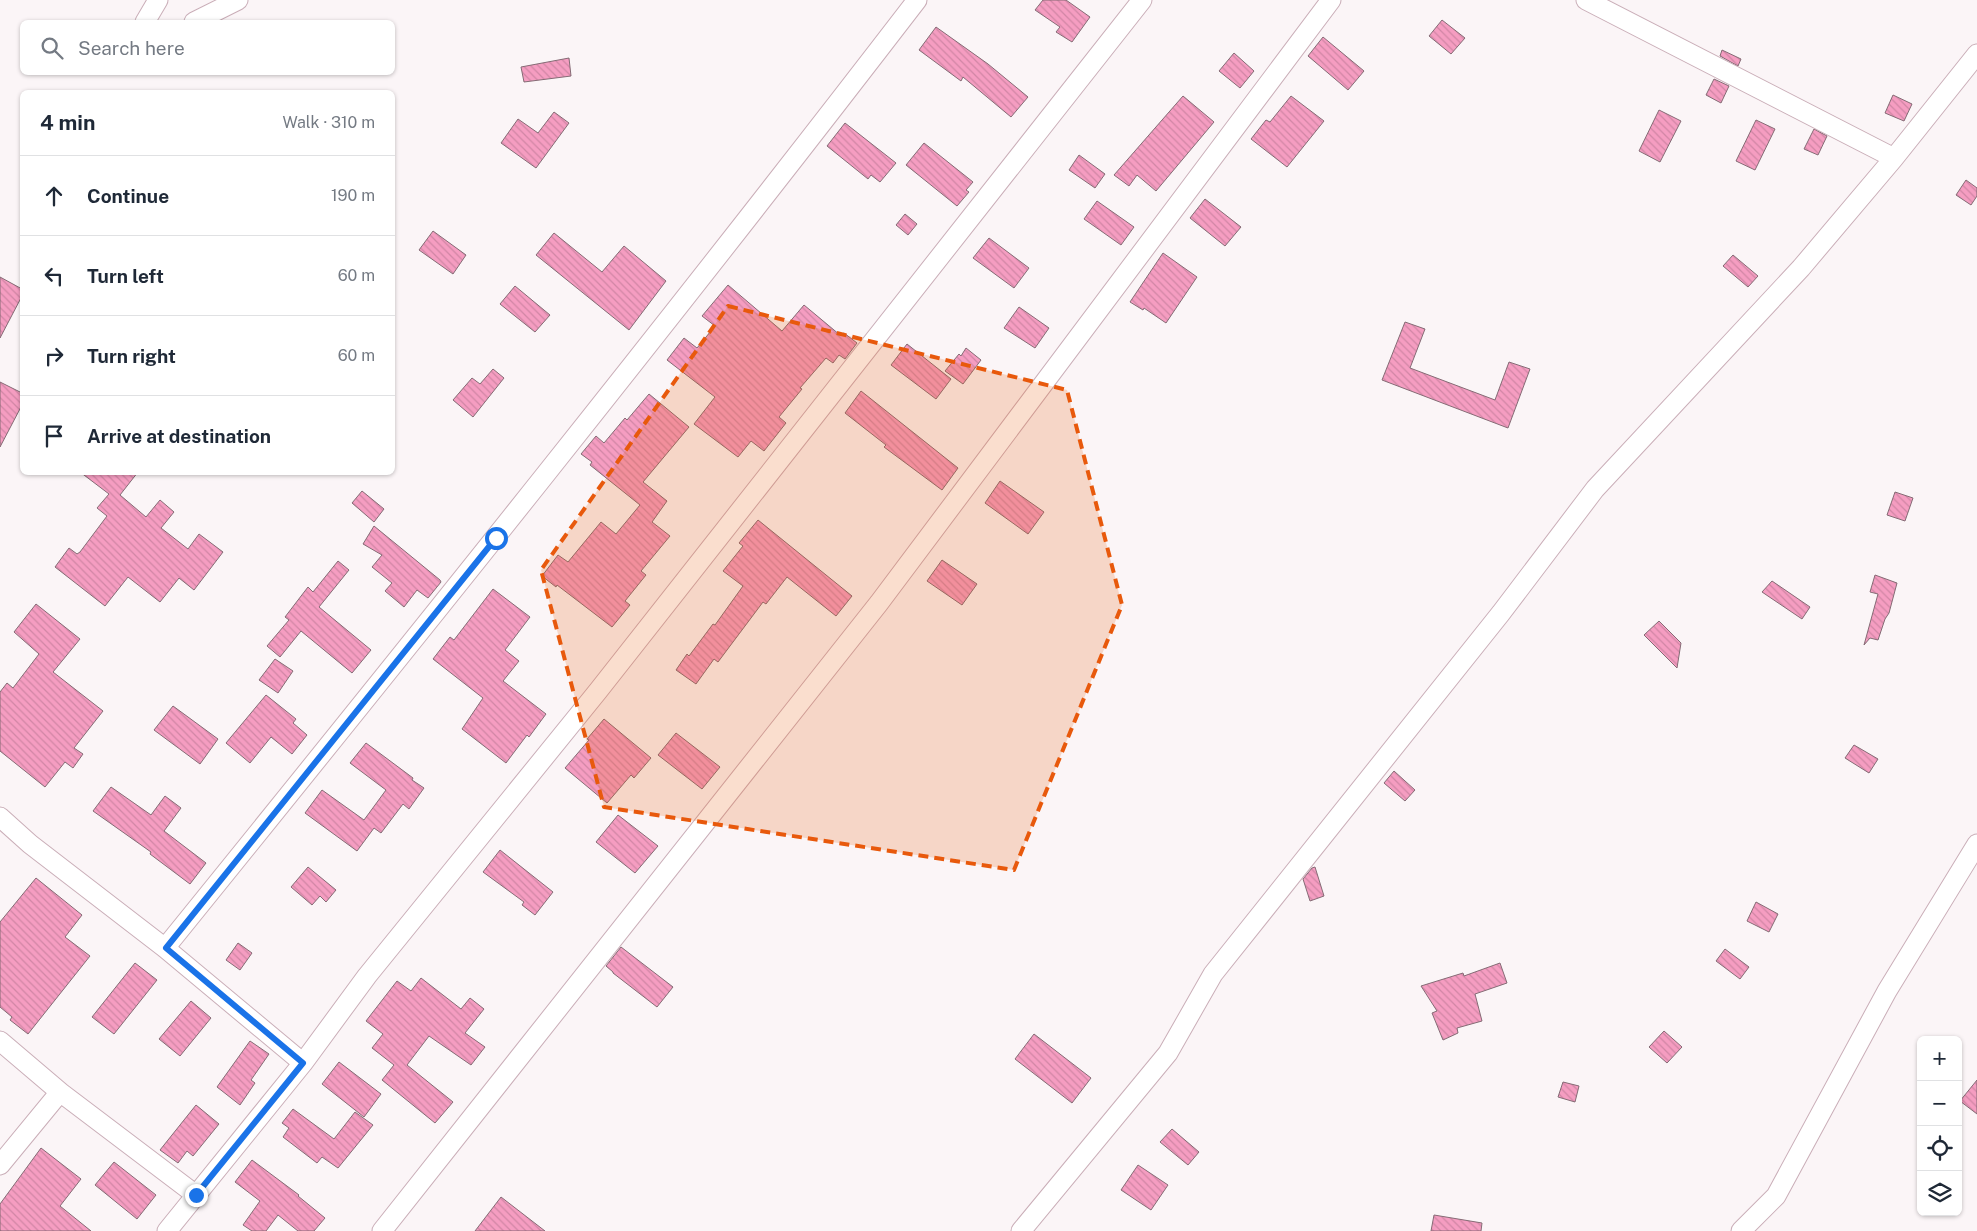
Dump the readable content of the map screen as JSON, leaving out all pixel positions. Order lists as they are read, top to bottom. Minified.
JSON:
{"page":{"search":"Search here","heading":["4 min","Walk · 310 m"],"list":[["Continue","190 m"],["Turn left","60 m"],["Turn right","60 m"],"Arrive at destination"],"map_buttons":["+","−"]}}
